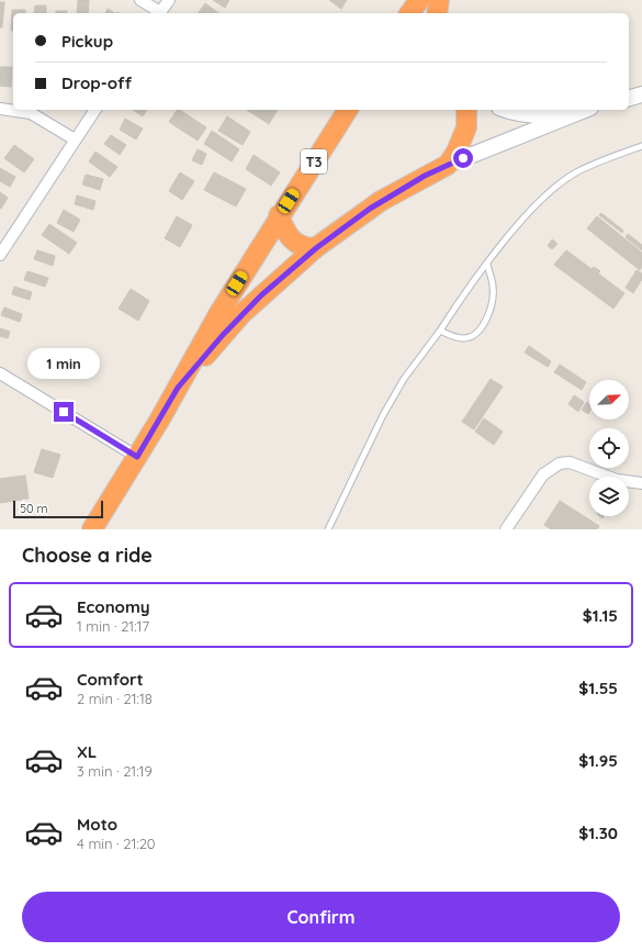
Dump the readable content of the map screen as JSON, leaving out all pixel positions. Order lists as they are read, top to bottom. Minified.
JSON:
{"streets":{"highway":["T3"]},"scale_bar":"50 m","north":"top right","page":{"banner":["Pickup","Drop-off"],"bubble":"1 min","scale":"50 m","heading":"Choose a ride","list":[{"name":"Economy","note":"1 min · 21:17","value":"$1.15"},{"name":"Comfort","note":"2 min · 21:18","value":"$1.55"},{"name":"XL","note":"3 min · 21:19","value":"$1.95"},{"name":"Moto","note":"4 min · 21:20","value":"$1.30"}],"buttons":"Confirm"}}
